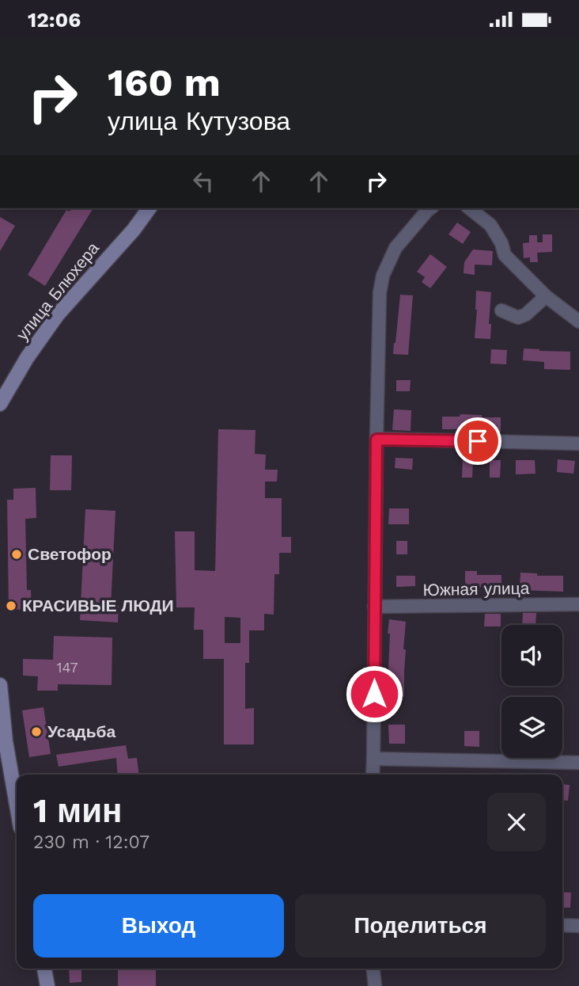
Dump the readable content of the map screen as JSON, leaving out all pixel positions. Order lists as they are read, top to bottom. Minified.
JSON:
{"streets":{"main road":["улица Блюхера"],"street":["Южная улица"]},"places":["Светофор","КРАСИВЫЕ ЛЮДИ","Усадьба"],"house_numbers":["147"],"page":{"status":"12:06","turn":["160 m","улица Кутузова"],"heading":["1 мин","230 m · 12:07"],"buttons":["Выход","Поделиться"]}}
